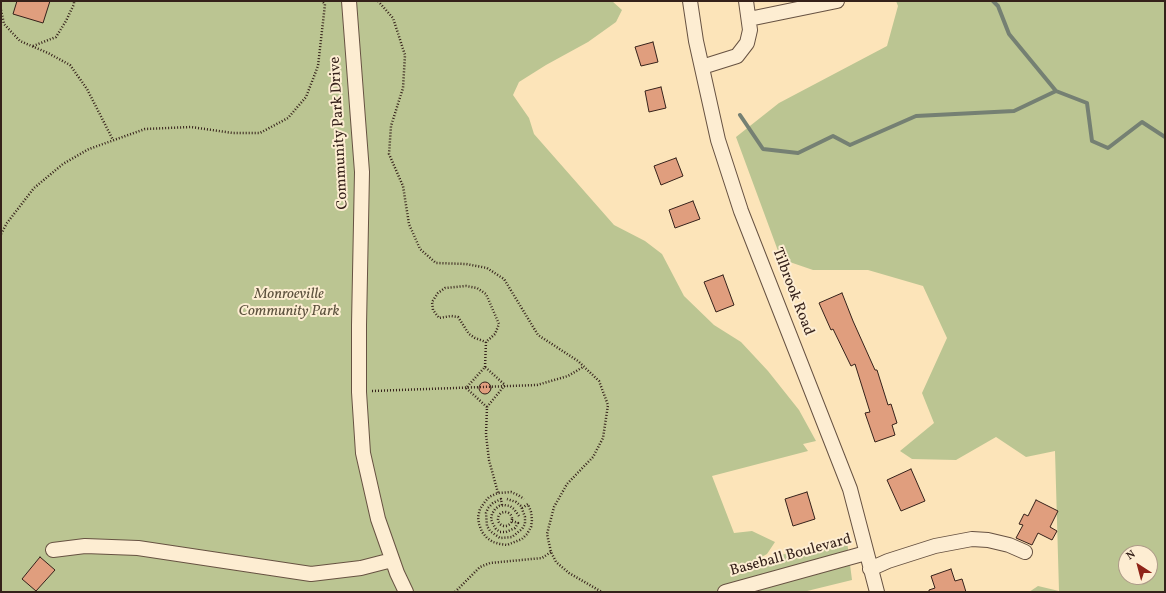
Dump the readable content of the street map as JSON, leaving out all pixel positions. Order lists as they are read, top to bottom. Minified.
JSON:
{"streets":{"street":["Community Park Drive","Tilbrook Road","Baseball Boulevard"]},"crossings":[["Tilbrook Road","Baseball Boulevard"]],"parks":["Monroeville Community Park"],"north":"top left"}
